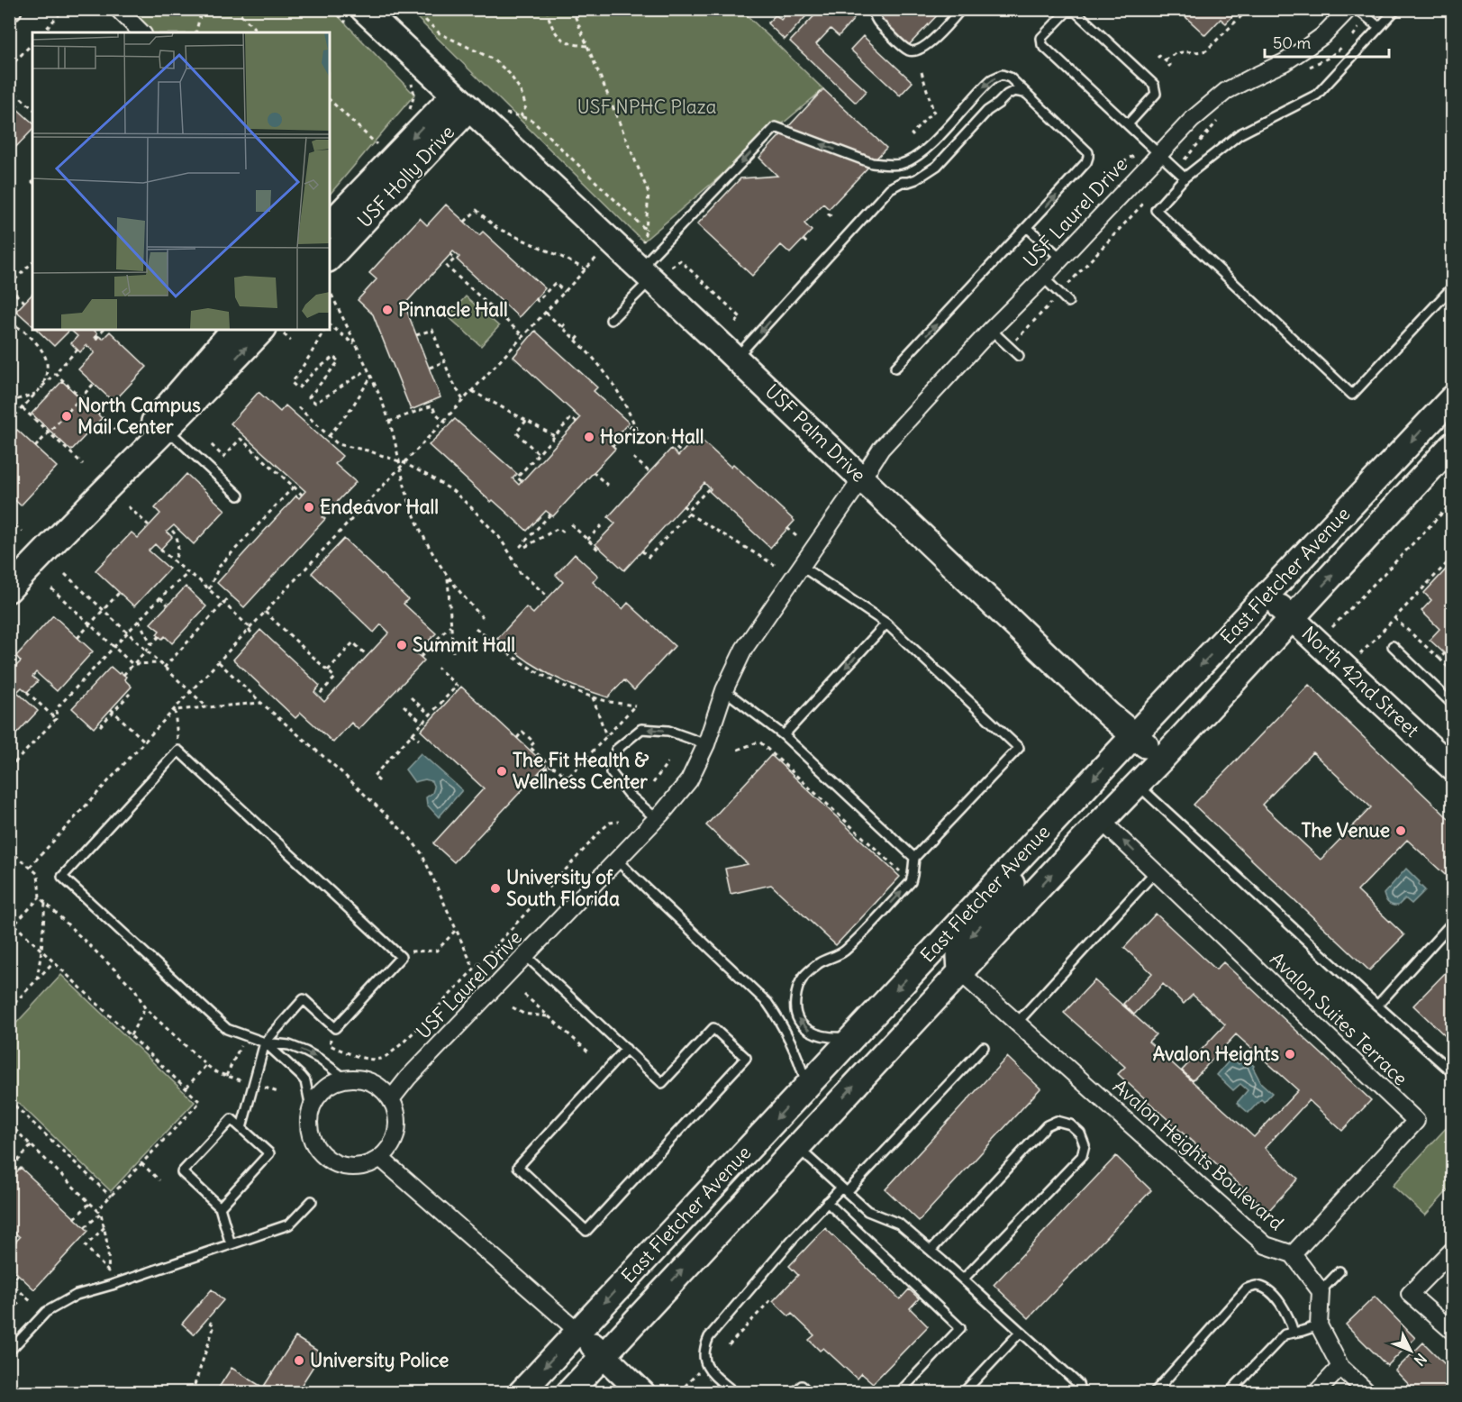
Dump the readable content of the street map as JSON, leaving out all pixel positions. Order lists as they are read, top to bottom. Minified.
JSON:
{"streets":{"main road":["USF Holly Drive","USF Palm Drive","East Fletcher Avenue","North 42nd Street"],"street":["USF Laurel Drive","Avalon Suites Terrace","Avalon Heights Boulevard"]},"crossings":[["USF Holly Drive","USF Palm Drive"],["USF Laurel Drive","USF Palm Drive"],["USF Palm Drive","East Fletcher Avenue"],["East Fletcher Avenue","North 42nd Street"],["East Fletcher Avenue","Avalon Suites Terrace"],["East Fletcher Avenue","Avalon Heights Boulevard"],["Avalon Suites Terrace","Avalon Heights Boulevard"]],"parks":["USF NPHC Plaza"],"places":["Pinnacle Hall","North Campus Mail Center","Horizon Hall","Endeavor Hall","Summit Hall","The Fit Health & Wellness Center","The Venue","University of South Florida","Avalon Heights","University Police"],"scale_bar":"50 m","north":"bottom right"}
